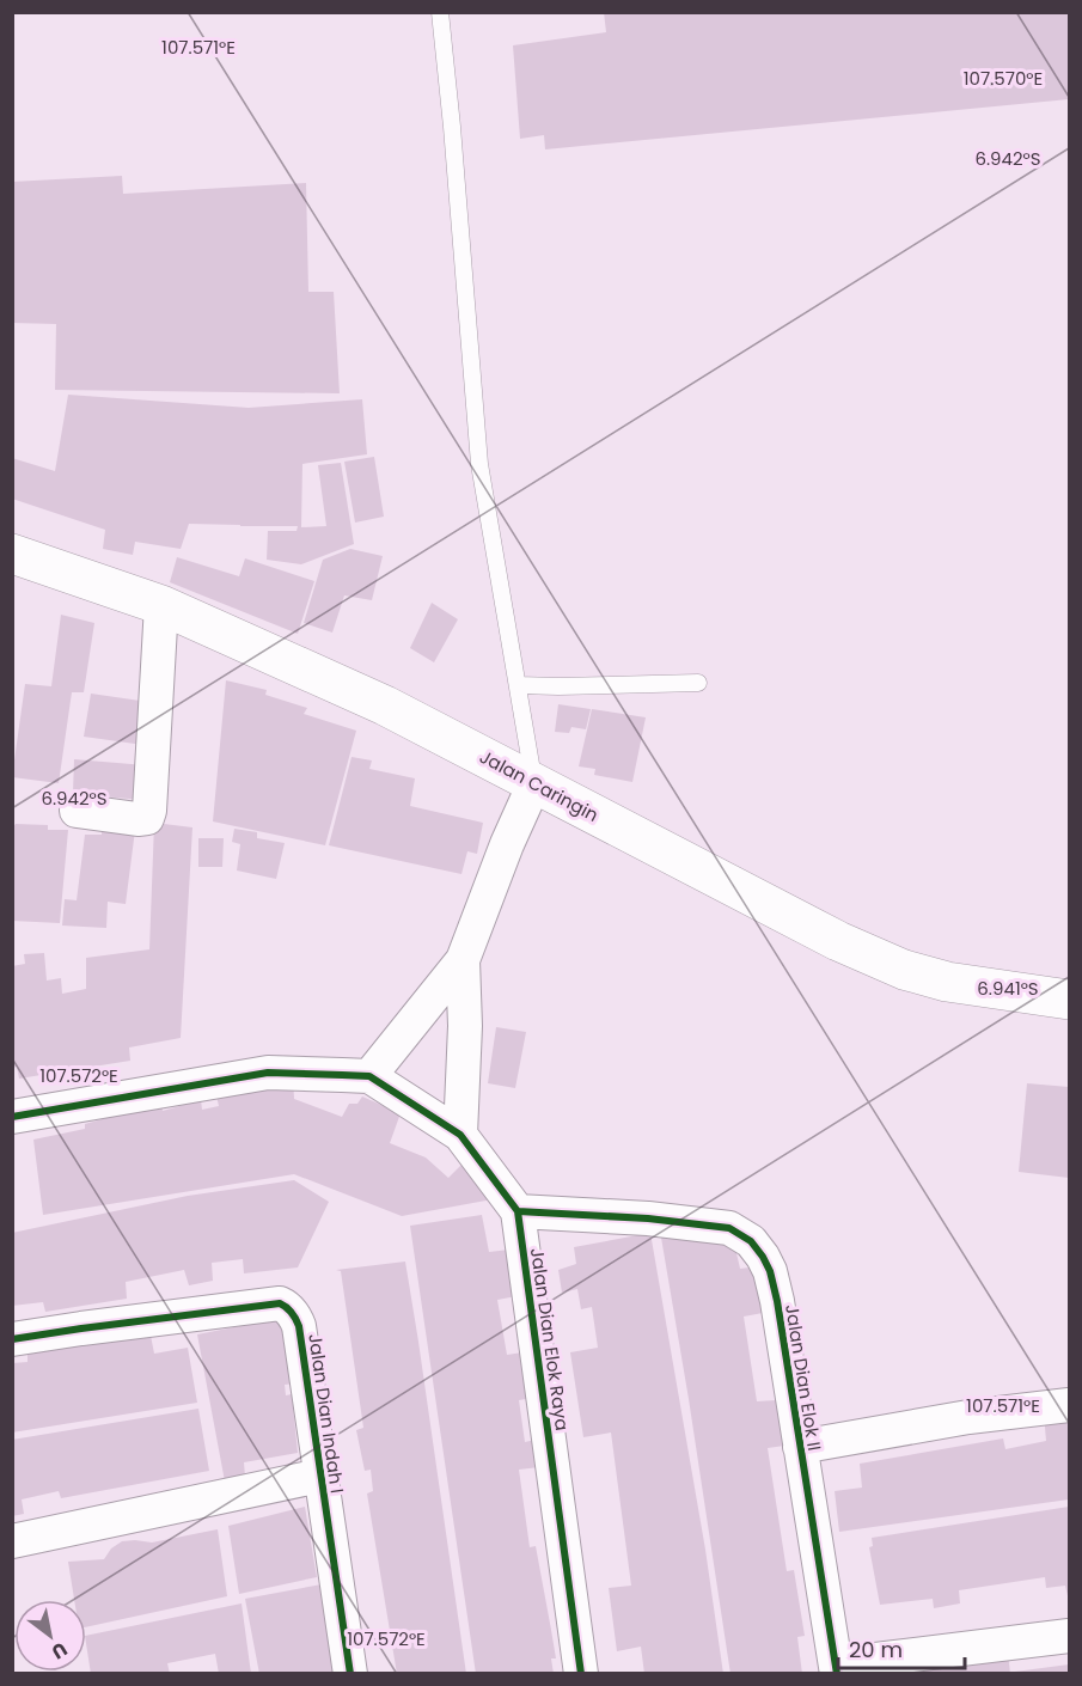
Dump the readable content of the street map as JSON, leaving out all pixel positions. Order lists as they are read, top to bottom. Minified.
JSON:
{"streets":{"main road":["Jalan Caringin"],"street":["Jalan Dian Elok Raya","Jalan Dian Elok II","Jalan Dian Indah I"]},"crossings":[["Jalan Dian Elok Raya","Jalan Dian Elok II"]],"scale_bar":"20 m","north":"bottom right","coordinates":["107.571°E","107.570°E","6.942°S","6.941°S","107.572°E"]}
